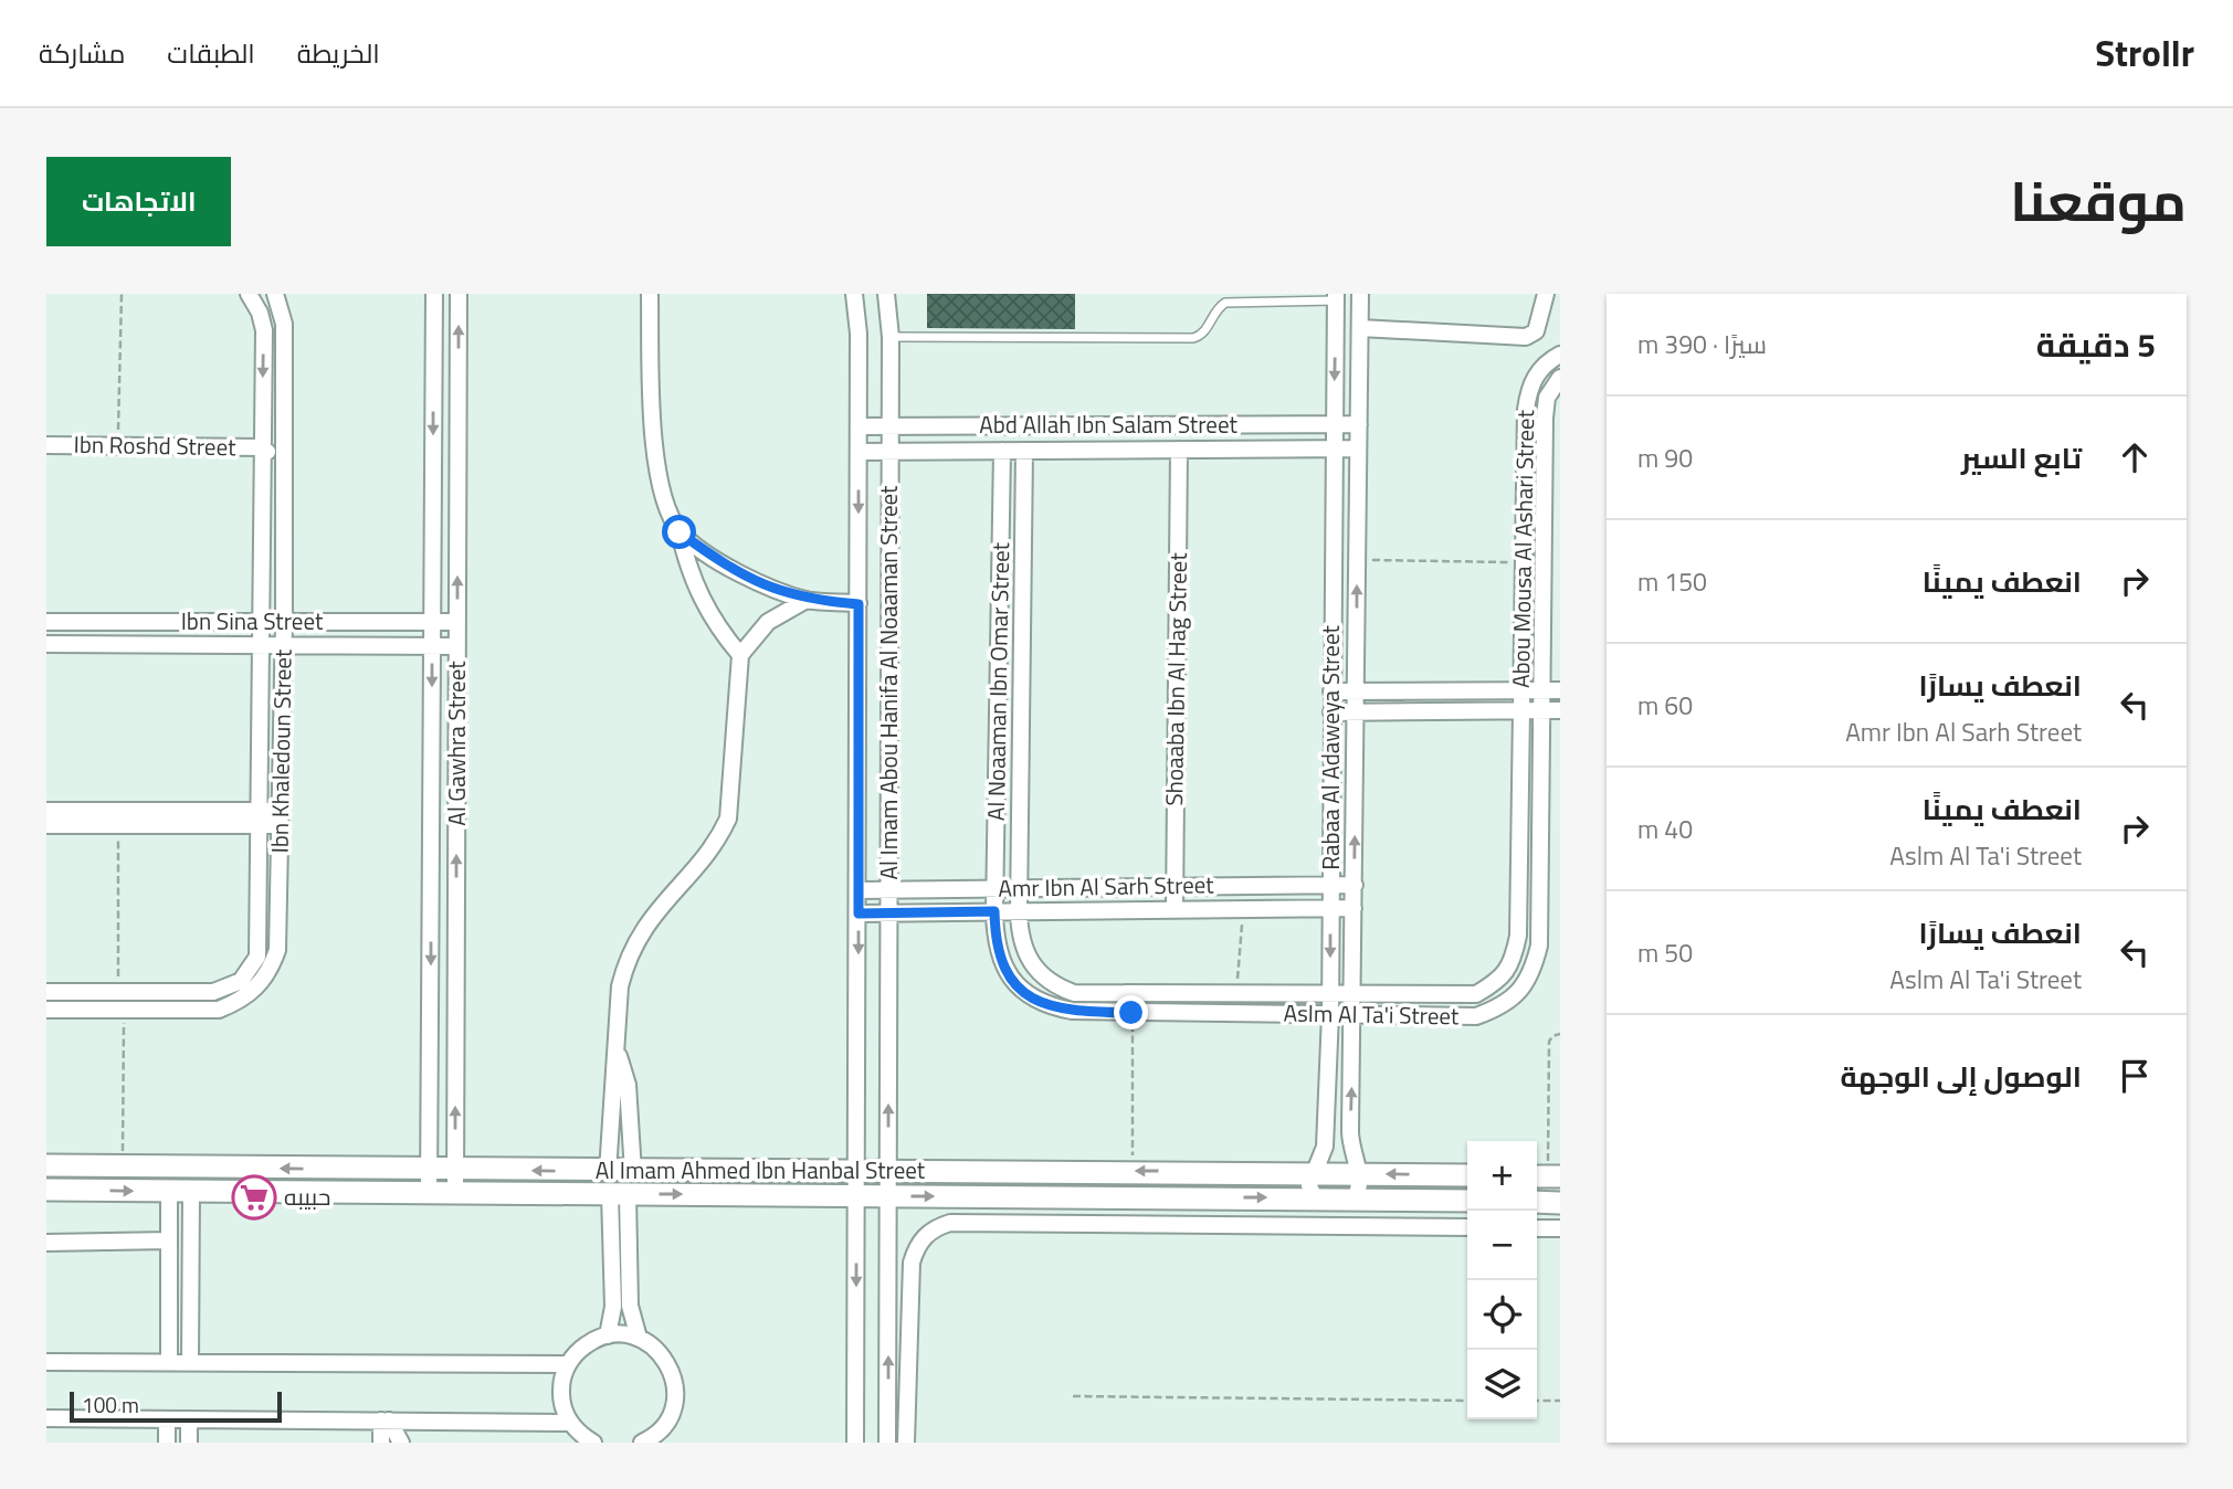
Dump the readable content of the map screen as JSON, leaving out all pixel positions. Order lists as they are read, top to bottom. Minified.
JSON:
{"streets":{"street":["Abd Allah Ibn Salam Street","Ibn Roshd Street","Abou Mousa Al Ashari Street","Ibn Sina Street","Shoaaba Ibn Al Hag Street","Al Noaaman Ibn Omar Street","Al Imam Abou Hanifa Al Noaaman Street","Al Gawhra Street","Rabaa Al Adaweya Street","Ibn Khaledoun Street","Amr Ibn Al Sarh Street","Aslm Al Ta'i Street","Al Imam Ahmed Ibn Hanbal Street"]},"crossings":[["Abd Allah Ibn Salam Street","Shoaaba Ibn Al Hag Street"],["Abd Allah Ibn Salam Street","Al Noaaman Ibn Omar Street"],["Abd Allah Ibn Salam Street","Al Imam Abou Hanifa Al Noaaman Street"],["Abd Allah Ibn Salam Street","Rabaa Al Adaweya Street"],["Ibn Roshd Street","Ibn Khaledoun Street"],["Abou Mousa Al Ashari Street","Aslm Al Ta'i Street"],["Ibn Sina Street","Al Gawhra Street"],["Ibn Sina Street","Ibn Khaledoun Street"],["Shoaaba Ibn Al Hag Street","Amr Ibn Al Sarh Street"],["Al Noaaman Ibn Omar Street","Amr Ibn Al Sarh Street"],["Al Noaaman Ibn Omar Street","Aslm Al Ta'i Street"],["Al Imam Abou Hanifa Al Noaaman Street","Amr Ibn Al Sarh Street"],["Al Imam Abou Hanifa Al Noaaman Street","Al Imam Ahmed Ibn Hanbal Street"],["Al Gawhra Street","Al Imam Ahmed Ibn Hanbal Street"],["Rabaa Al Adaweya Street","Amr Ibn Al Sarh Street"],["Rabaa Al Adaweya Street","Aslm Al Ta'i Street"],["Rabaa Al Adaweya Street","Al Imam Ahmed Ibn Hanbal Street"],["Amr Ibn Al Sarh Street","Aslm Al Ta'i Street"]],"places":{"supermarket":["حبيبه"]},"scale_bar":"100 m","page":{"header":"Strollr","nav":["الخريطة","الطبقات","مشاركة"],"title":"موقعنا","buttons":"الاتجاهات","heading":["5 دقيقة","سيرًا · 390 m"],"list":[["تابع السير","90 m"],["انعطف يمينًا","150 m"],["انعطف يسارًا","Amr Ibn Al Sarh Street","60 m"],["انعطف يمينًا","Aslm Al Ta'i Street","40 m"],["انعطف يسارًا","Aslm Al Ta'i Street","50 m"],"الوصول إلى الوجهة"],"map_buttons":["+","−"],"scale":"100 m"}}
